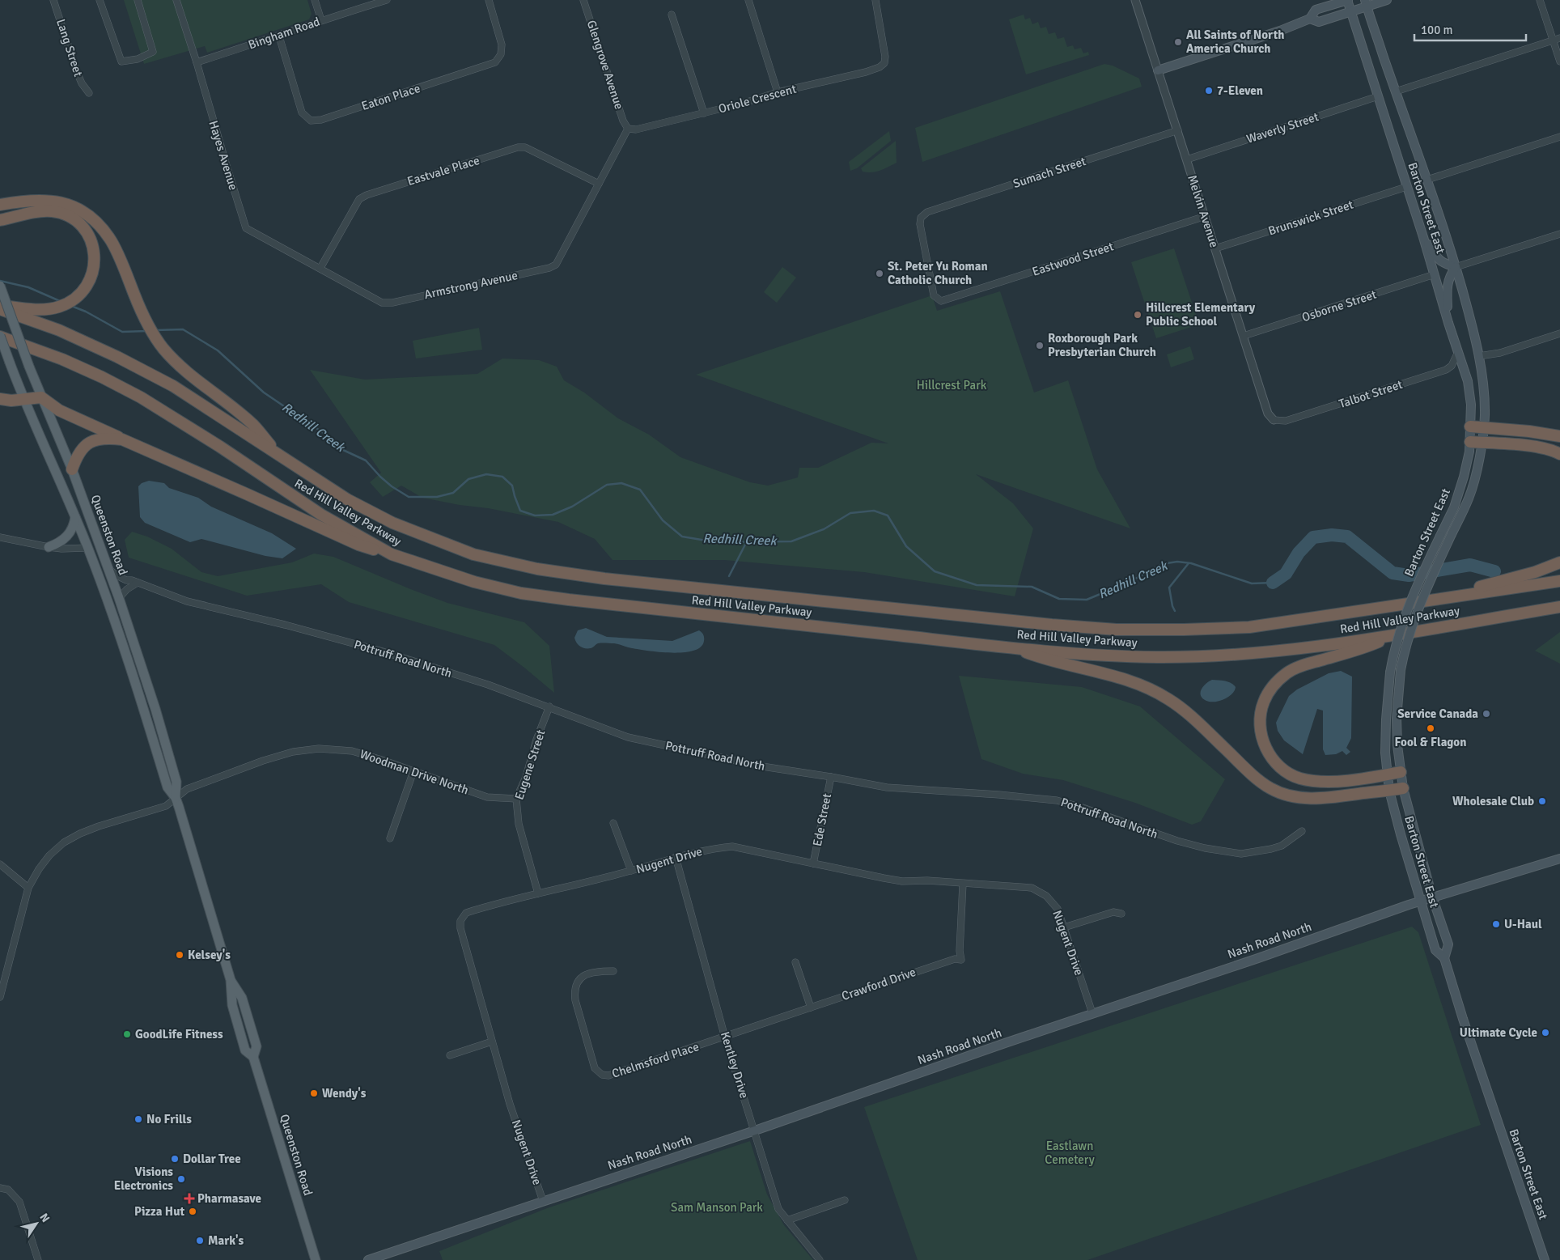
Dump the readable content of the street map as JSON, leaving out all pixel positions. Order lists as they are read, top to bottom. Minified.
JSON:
{"streets":{"highway":["Red Hill Valley Parkway"],"main road":["Barton Street East","Queenston Road","Nash Road North"],"street":["Bingham Road","Lang Street","Glengrove Avenue","Eaton Place","Oriole Crescent","Waverly Street","Hayes Avenue","Eastvale Place","Sumach Street","Melvin Avenue","Brunswick Street","Eastwood Street","Armstrong Avenue","Osborne Street","Talbot Street","Pottruff Road North","Eugene Street","Woodman Drive North","Ede Street","Nugent Drive","Crawford Drive","Chelmsford Place","Kentley Drive"]},"crossings":[["Bingham Road","Eaton Place"],["Bingham Road","Hayes Avenue"],["Glengrove Avenue","Oriole Crescent"],["Glengrove Avenue","Armstrong Avenue"],["Oriole Crescent","Armstrong Avenue"],["Waverly Street","Barton Street East"],["Waverly Street","Melvin Avenue"],["Hayes Avenue","Armstrong Avenue"],["Eastvale Place","Armstrong Avenue"],["Sumach Street","Melvin Avenue"],["Sumach Street","Eastwood Street"],["Barton Street East","Brunswick Street"],["Barton Street East","Osborne Street"],["Barton Street East","Talbot Street"],["Barton Street East","Nash Road North"],["Melvin Avenue","Brunswick Street"],["Melvin Avenue","Eastwood Street"],["Melvin Avenue","Osborne Street"],["Melvin Avenue","Talbot Street"],["Red Hill Valley Parkway","Queenston Road"],["Queenston Road","Pottruff Road North"],["Queenston Road","Woodman Drive North"],["Pottruff Road North","Eugene Street"],["Pottruff Road North","Ede Street"],["Eugene Street","Woodman Drive North"],["Eugene Street","Nugent Drive"],["Ede Street","Nugent Drive"],["Nugent Drive","Nash Road North"],["Nugent Drive","Crawford Drive"],["Nugent Drive","Kentley Drive"],["Nash Road North","Kentley Drive"],["Crawford Drive","Chelmsford Place"],["Crawford Drive","Kentley Drive"],["Chelmsford Place","Kentley Drive"]],"water":["Redhill Creek"],"parks":["Hillcrest Park","Eastlawn Cemetery","Sam Manson Park"],"places":{"other":["All Saints of North America Church","7-Eleven","St. Peter Yu Roman Catholic Church","Hillcrest Elementary Public School","Roxborough Park Presbyterian Church","Service Canada","Fool & Flagon","Wholesale Club","U-Haul","Kelsey's","Ultimate Cycle","GoodLife Fitness","Wendy's","No Frills","Dollar Tree","Visions Electronics","Pizza Hut","Mark's"],"health":["Pharmasave"]},"scale_bar":"100 m","north":"top right"}
